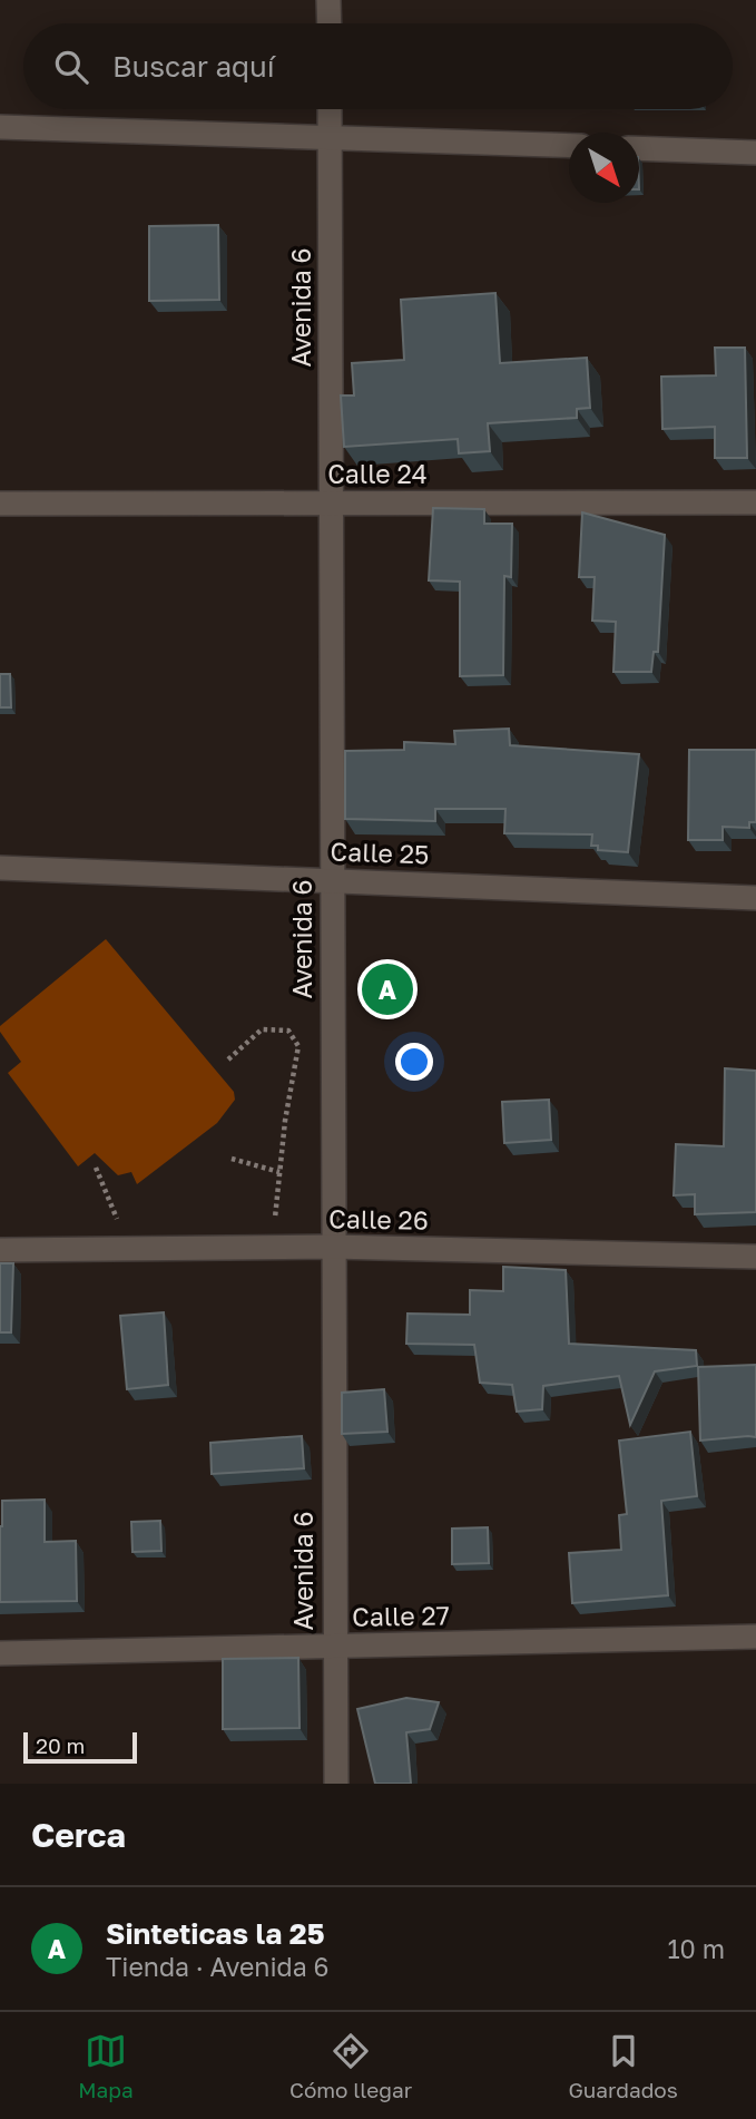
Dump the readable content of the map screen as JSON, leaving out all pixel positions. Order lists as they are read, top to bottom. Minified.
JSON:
{"streets":{"street":["Avenida 6","Calle 24","Calle 25","Calle 26","Calle 27"]},"crossings":[["Avenida 6","Calle 24"],["Avenida 6","Calle 25"],["Avenida 6","Calle 26"],["Avenida 6","Calle 27"]],"scale_bar":"20 m","north":"bottom right","page":{"search":"Buscar aquí","pins":"A","scale":"20 m","heading":"Cerca","list":[{"mark":"A","name":"Sinteticas la 25","note":"Tienda · Avenida 6","value":"10 m"}],"nav":["Mapa","Cómo llegar","Guardados"]}}
